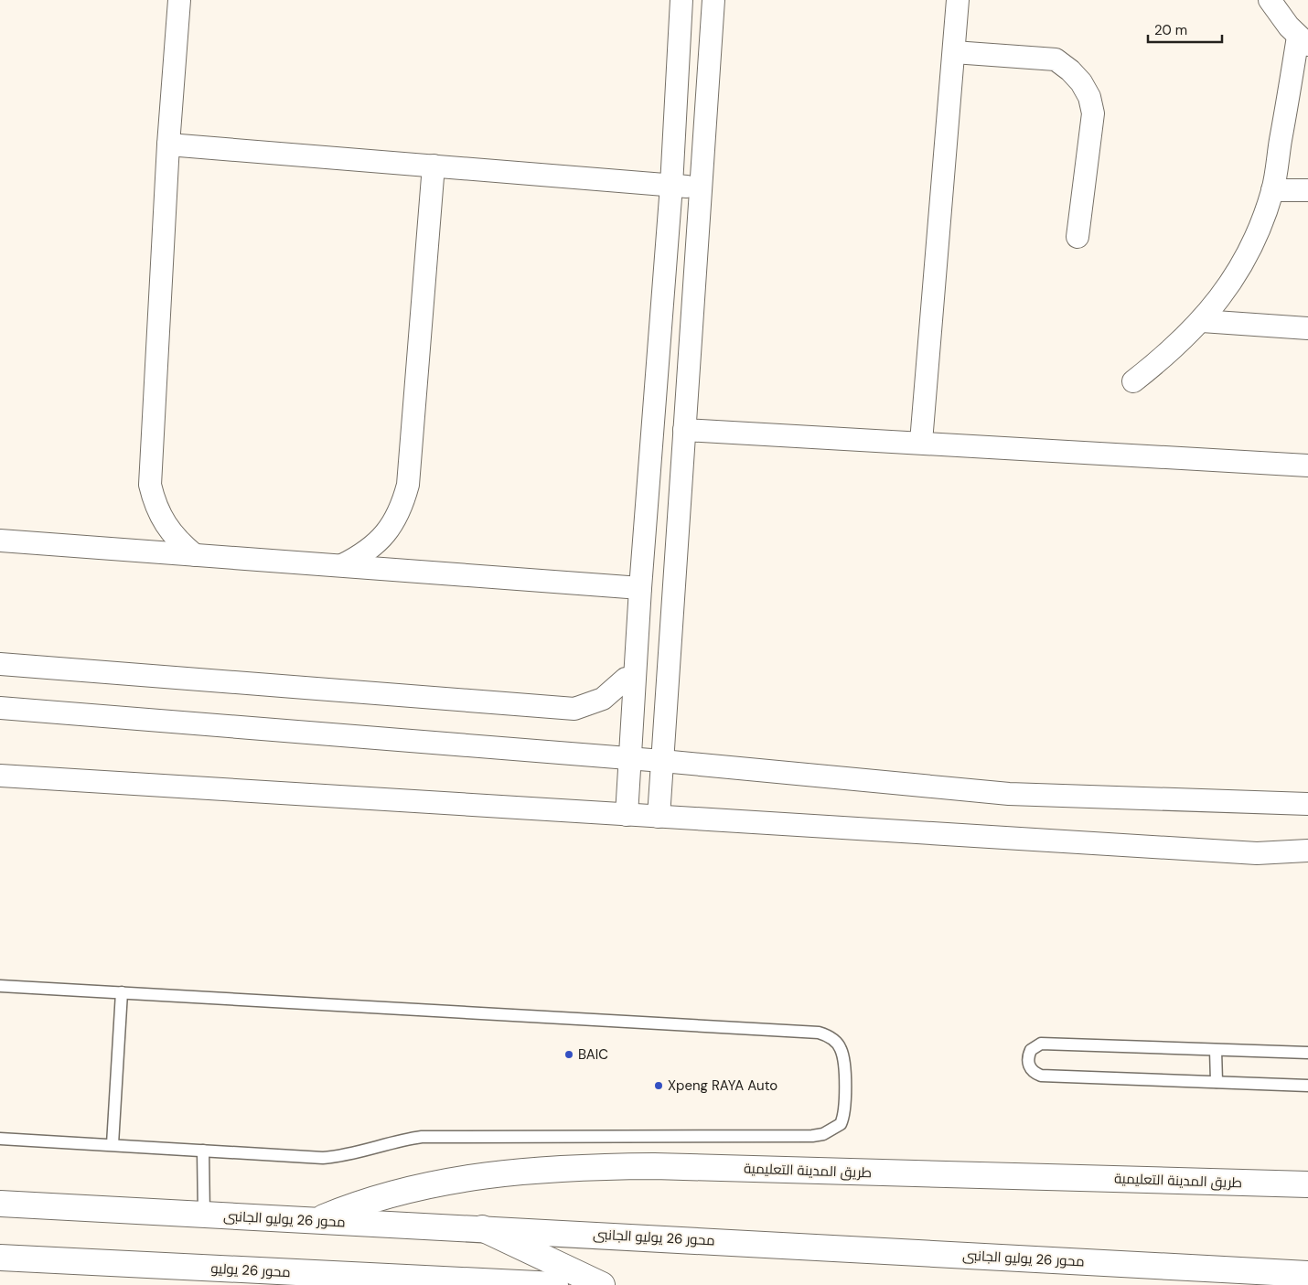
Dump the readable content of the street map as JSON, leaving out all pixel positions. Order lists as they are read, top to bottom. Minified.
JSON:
{"streets":{"main road":["طريق المدينة التعليمية","محور 26 يوليو الجانبى","محور 26 يوليو"]},"crossings":[["طريق المدينة التعليمية","محور 26 يوليو الجانبى"]],"places":["BAIC","Xpeng RAYA Auto"],"scale_bar":"20 m"}
